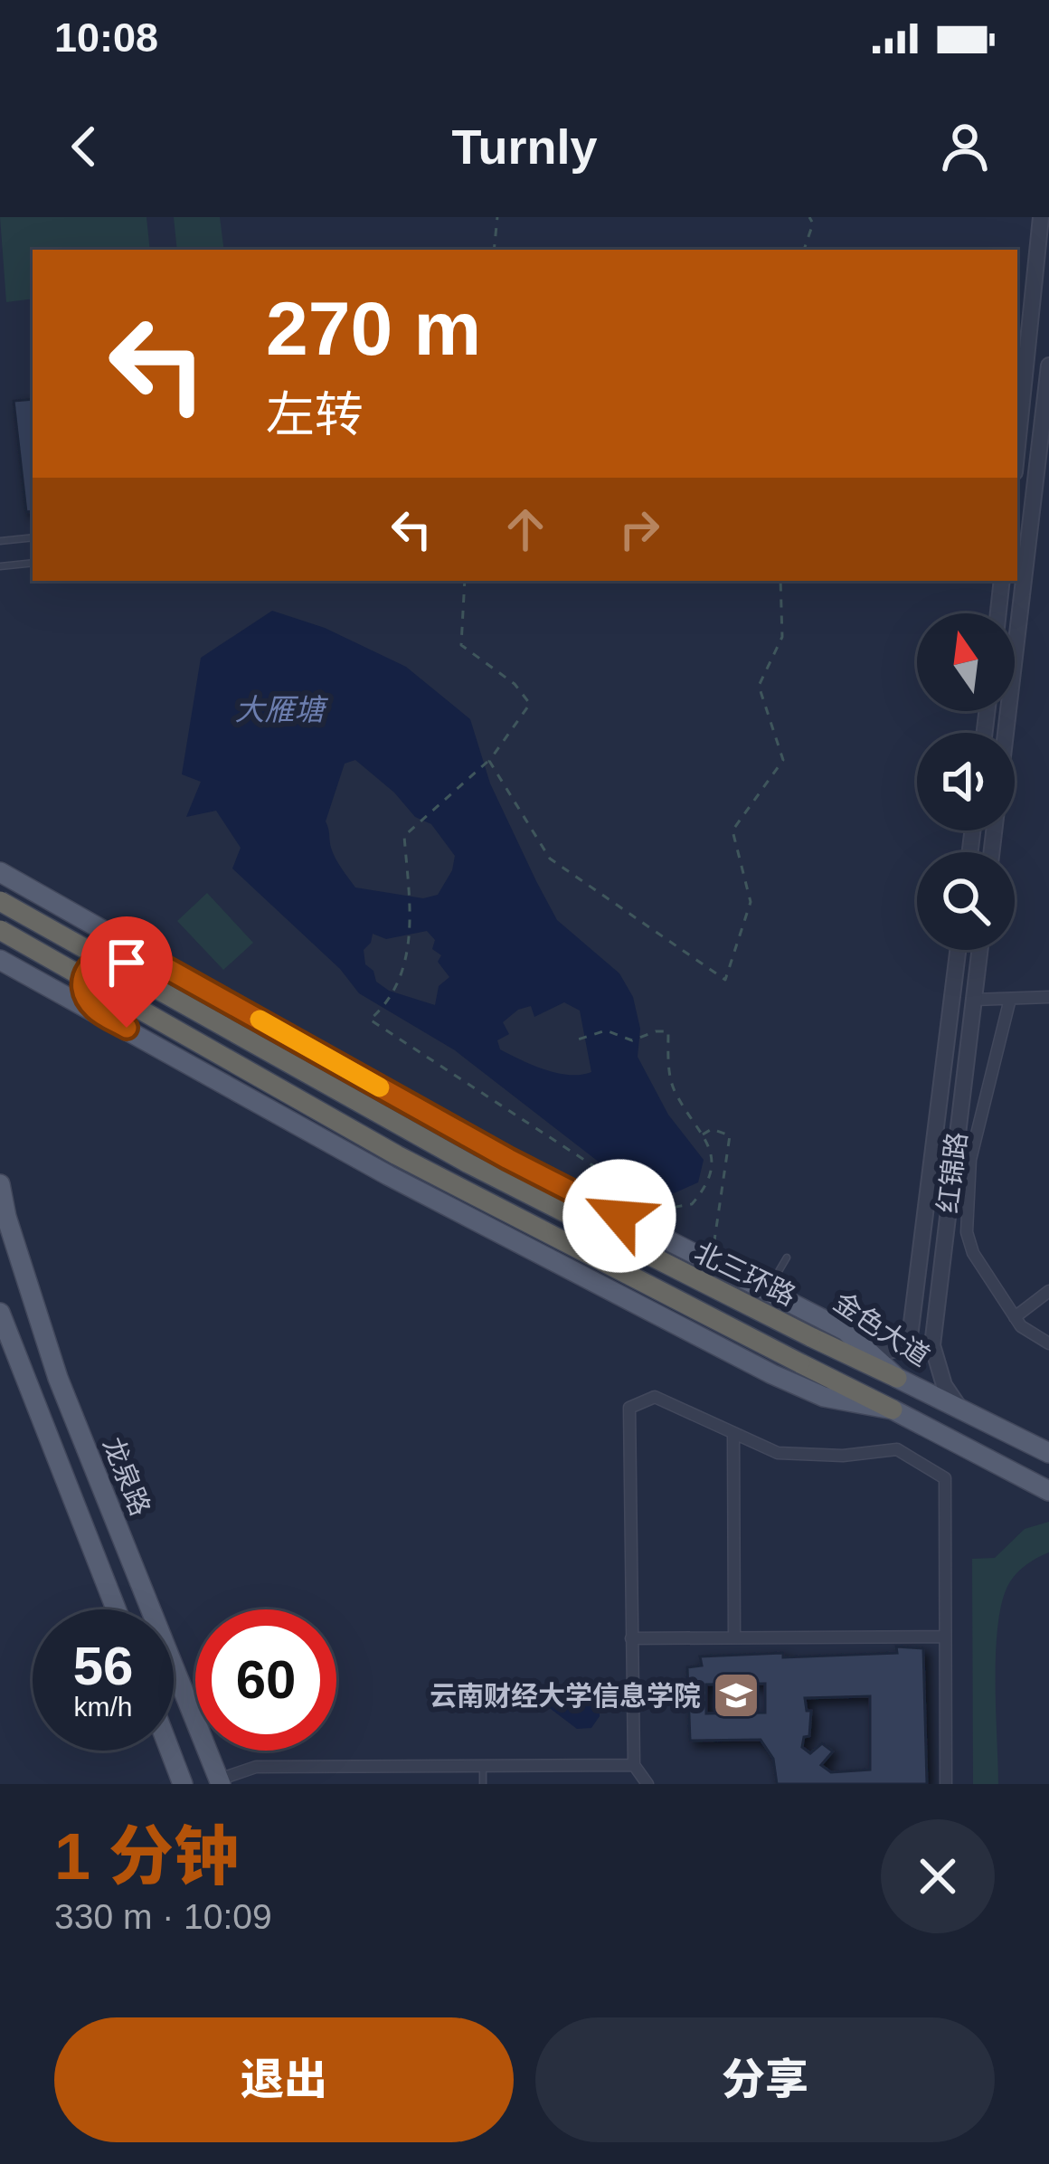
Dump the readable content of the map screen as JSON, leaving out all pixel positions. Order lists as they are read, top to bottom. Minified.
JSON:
{"streets":{"highway":["北三环路"],"main road":["金色大道","龙泉路"],"street":["红锦路"]},"crossings":[["红锦路","金色大道"],["北三环路","金色大道"]],"water":["大雁塘"],"places":{"school or university":["云南财经大学信息学院"]},"north":"top","page":{"status":"10:08","header":"Turnly","turn":["270 m","左转"],"speed":"56 km/h","limit":"60","heading":["1 分钟","330 m · 10:09"],"buttons":["退出","分享"]}}
